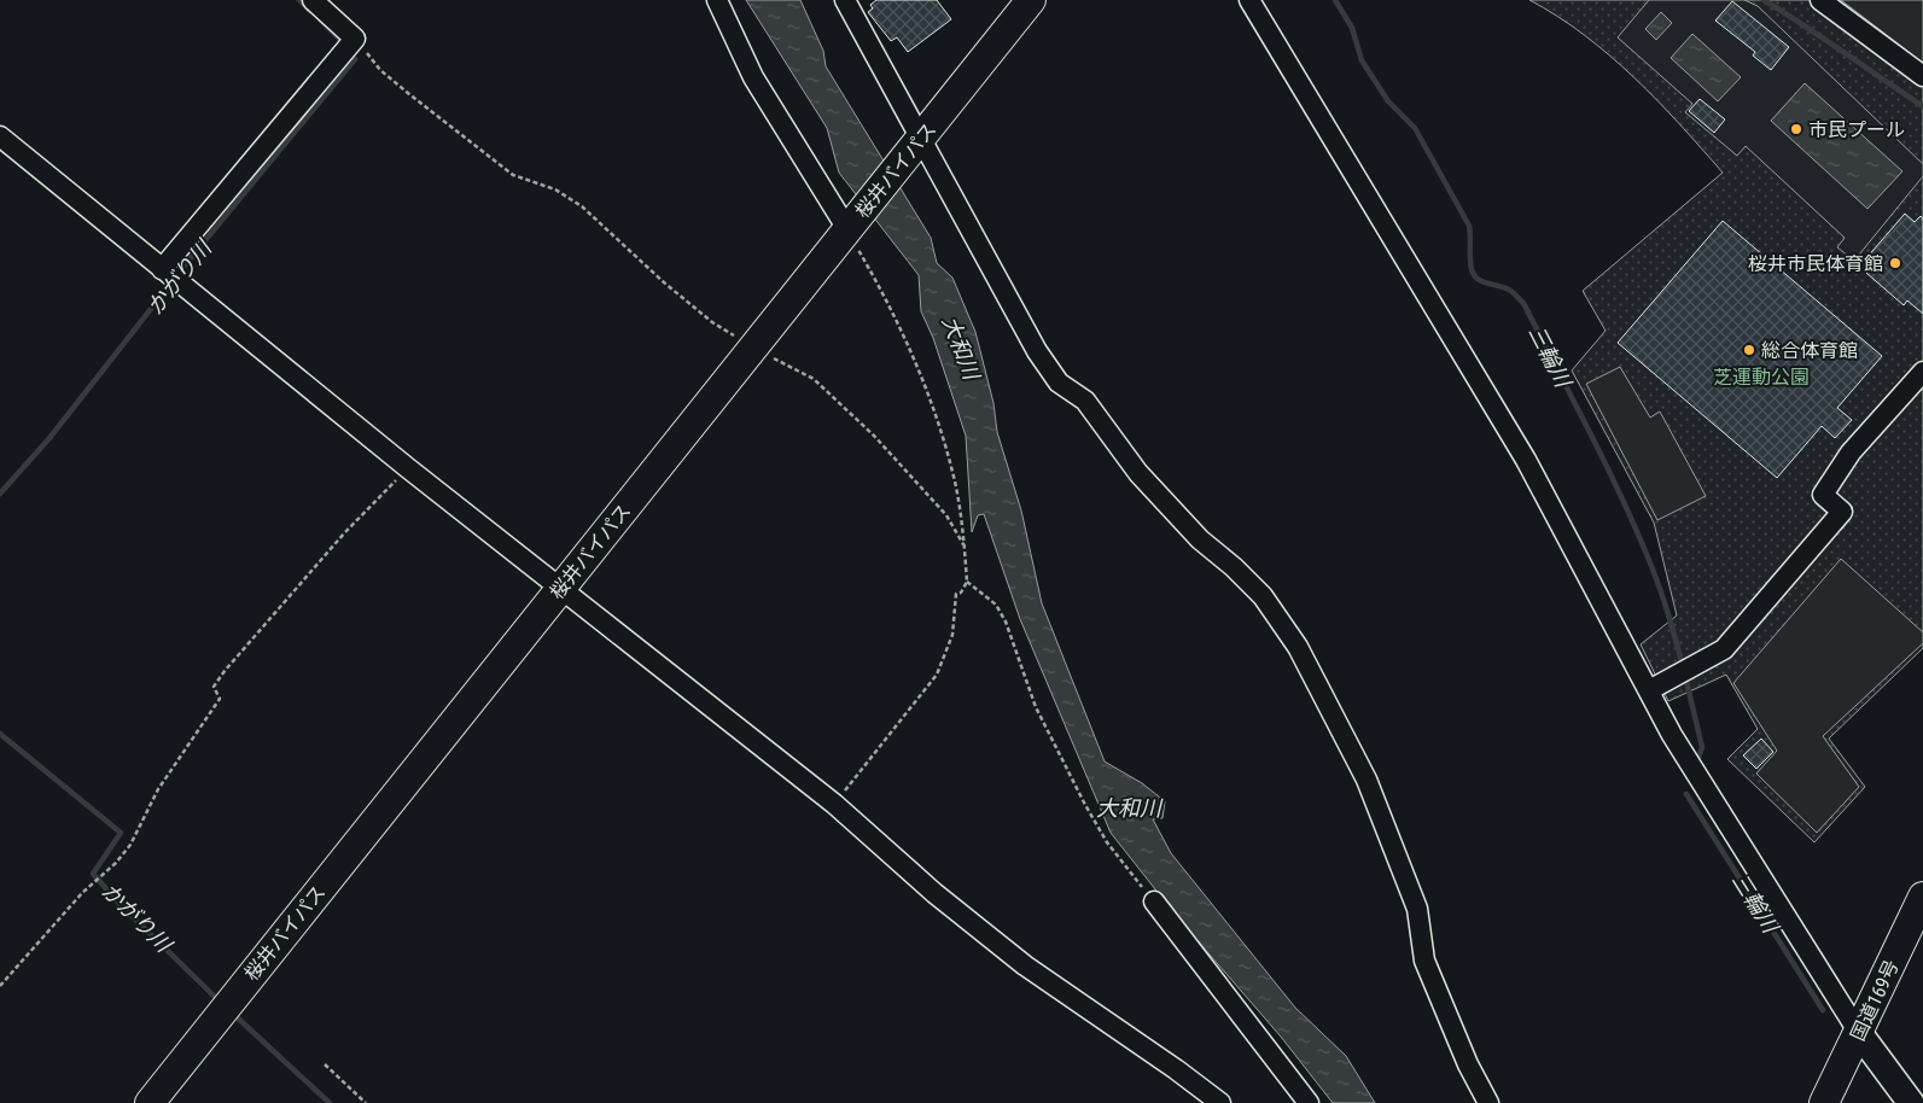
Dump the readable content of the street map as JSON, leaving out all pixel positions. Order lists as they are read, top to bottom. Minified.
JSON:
{"streets":{"highway":["桜井バイパス","国道169号"]},"water":["かがり川","大和川","三輪川"],"parks":["芝運動公園"],"places":["市民プール","桜井市民体育館","総合体育館"]}
